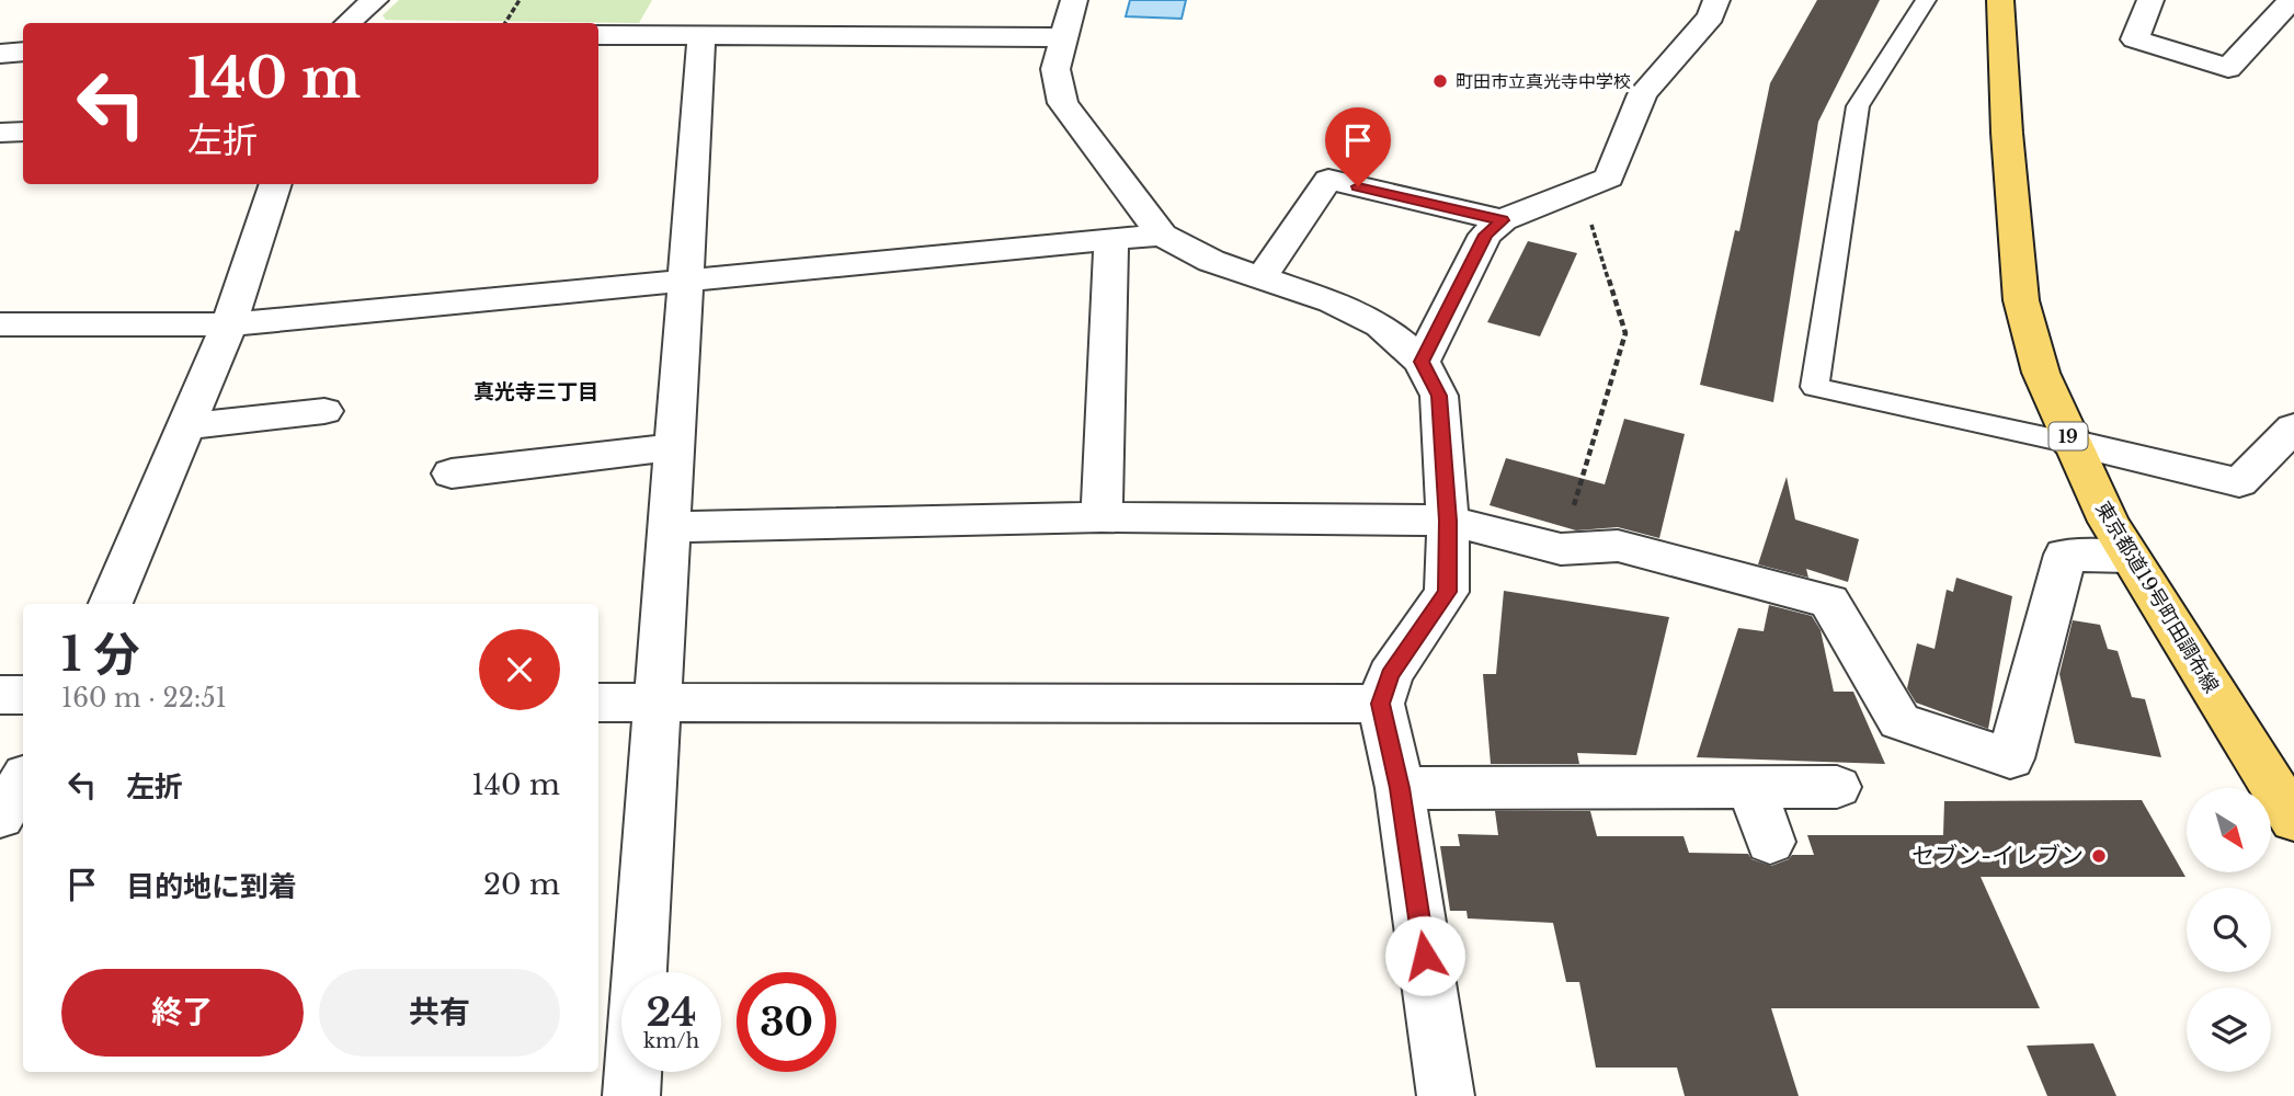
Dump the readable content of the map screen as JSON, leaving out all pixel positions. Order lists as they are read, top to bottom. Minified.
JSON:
{"streets":{"main road":["19","東京都道19号町田調布線"]},"districts":["真光寺三丁目"],"places":["町田市立真光寺中学校","セブン-イレブン"],"north":"bottom right","page":{"turn":["140 m","左折"],"heading":["1 分","160 m · 22:51"],"list":[{"name":"左折","value":"140 m"},{"name":"目的地に到着","value":"20 m"}],"buttons":["終了","共有"],"speed":"24 km/h","limit":"30"}}
